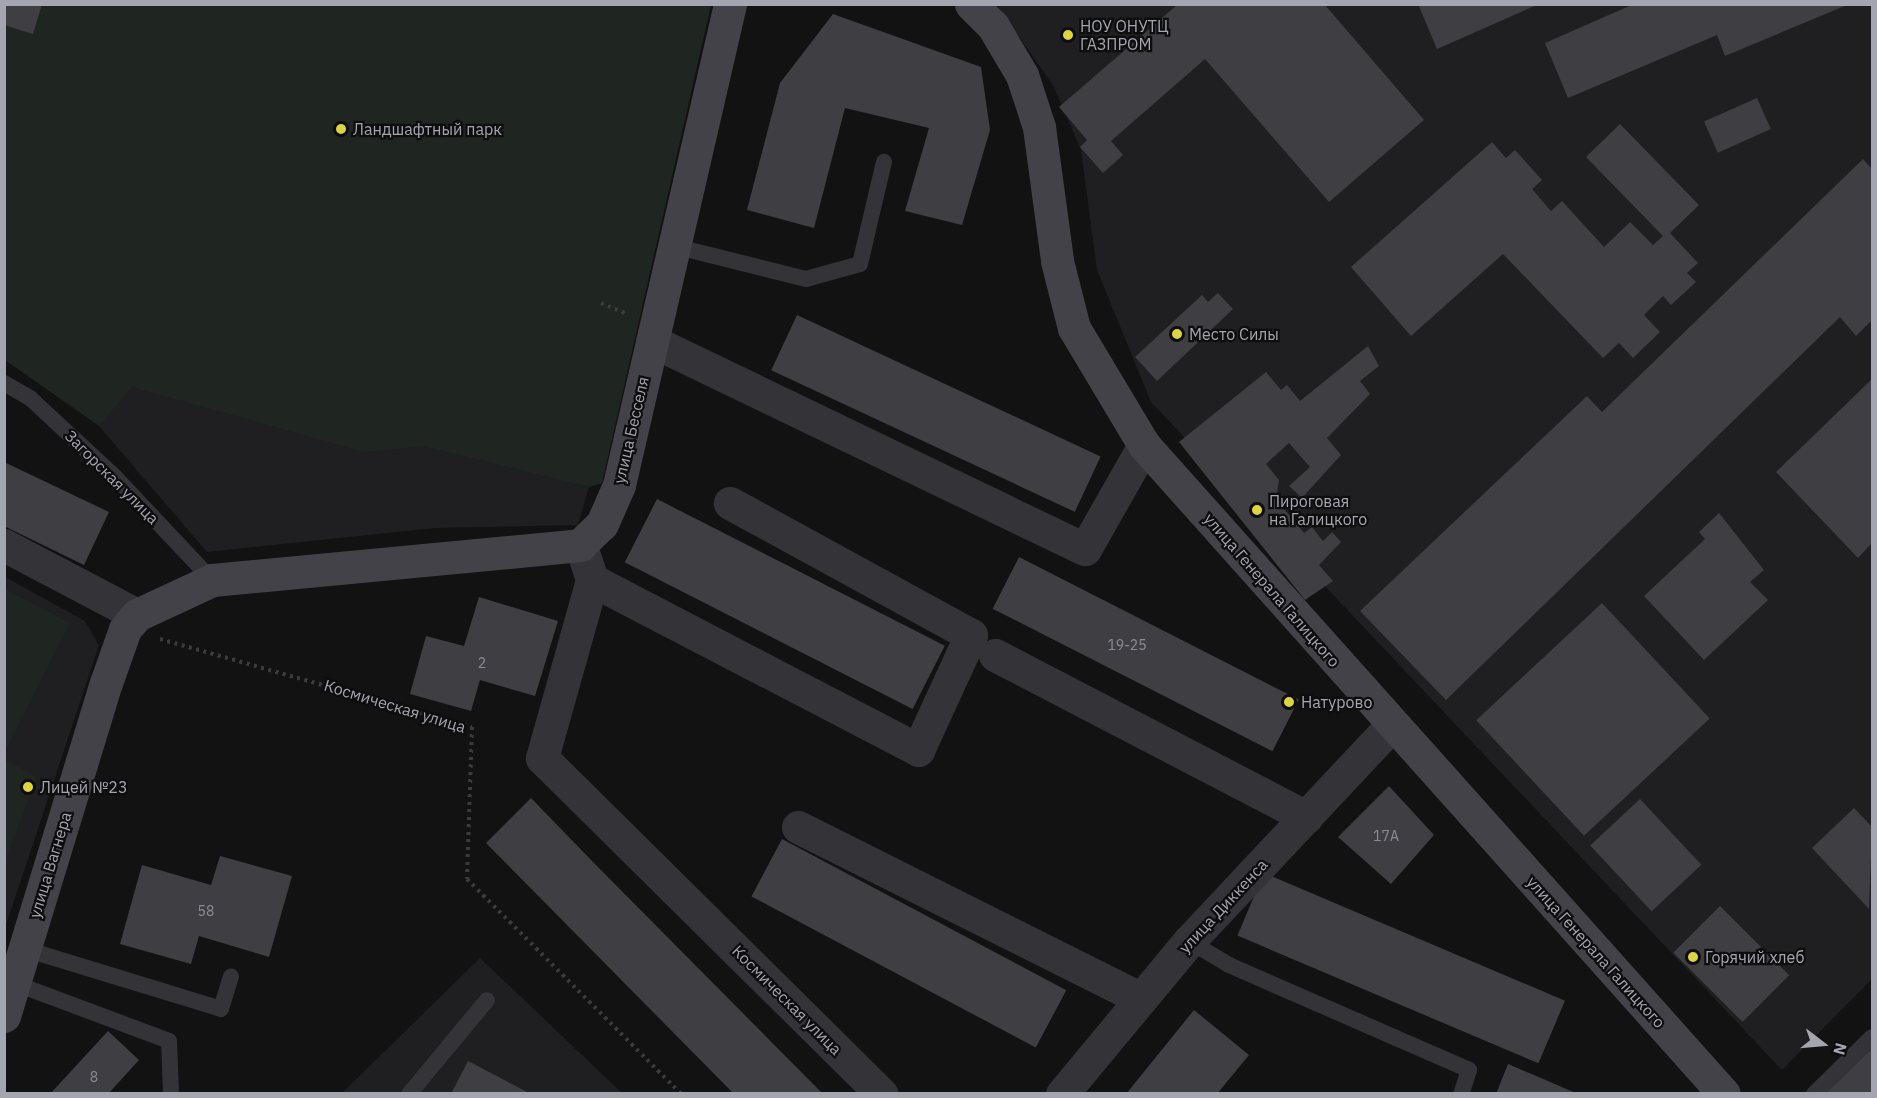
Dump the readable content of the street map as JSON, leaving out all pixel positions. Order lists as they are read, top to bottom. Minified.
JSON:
{"streets":{"street":["улица Бесселя","улица Генерала Галицкого","Космическая улица","улица Вагнера","улица Диккенса"],"lane":["Загорская улица"]},"crossings":[["улица Генерала Галицкого","улица Диккенса"],["Космическая улица","улица Вагнера"]],"places":["НОУ ОНУТЦ ГАЗПРОМ","Ландшафтный парк","Место Силы","Пироговая на Галицкого","Натурово","Лицей №23","Горячий хлеб"],"house_numbers":["19-25","2","17А","58","8"],"north":"right"}
